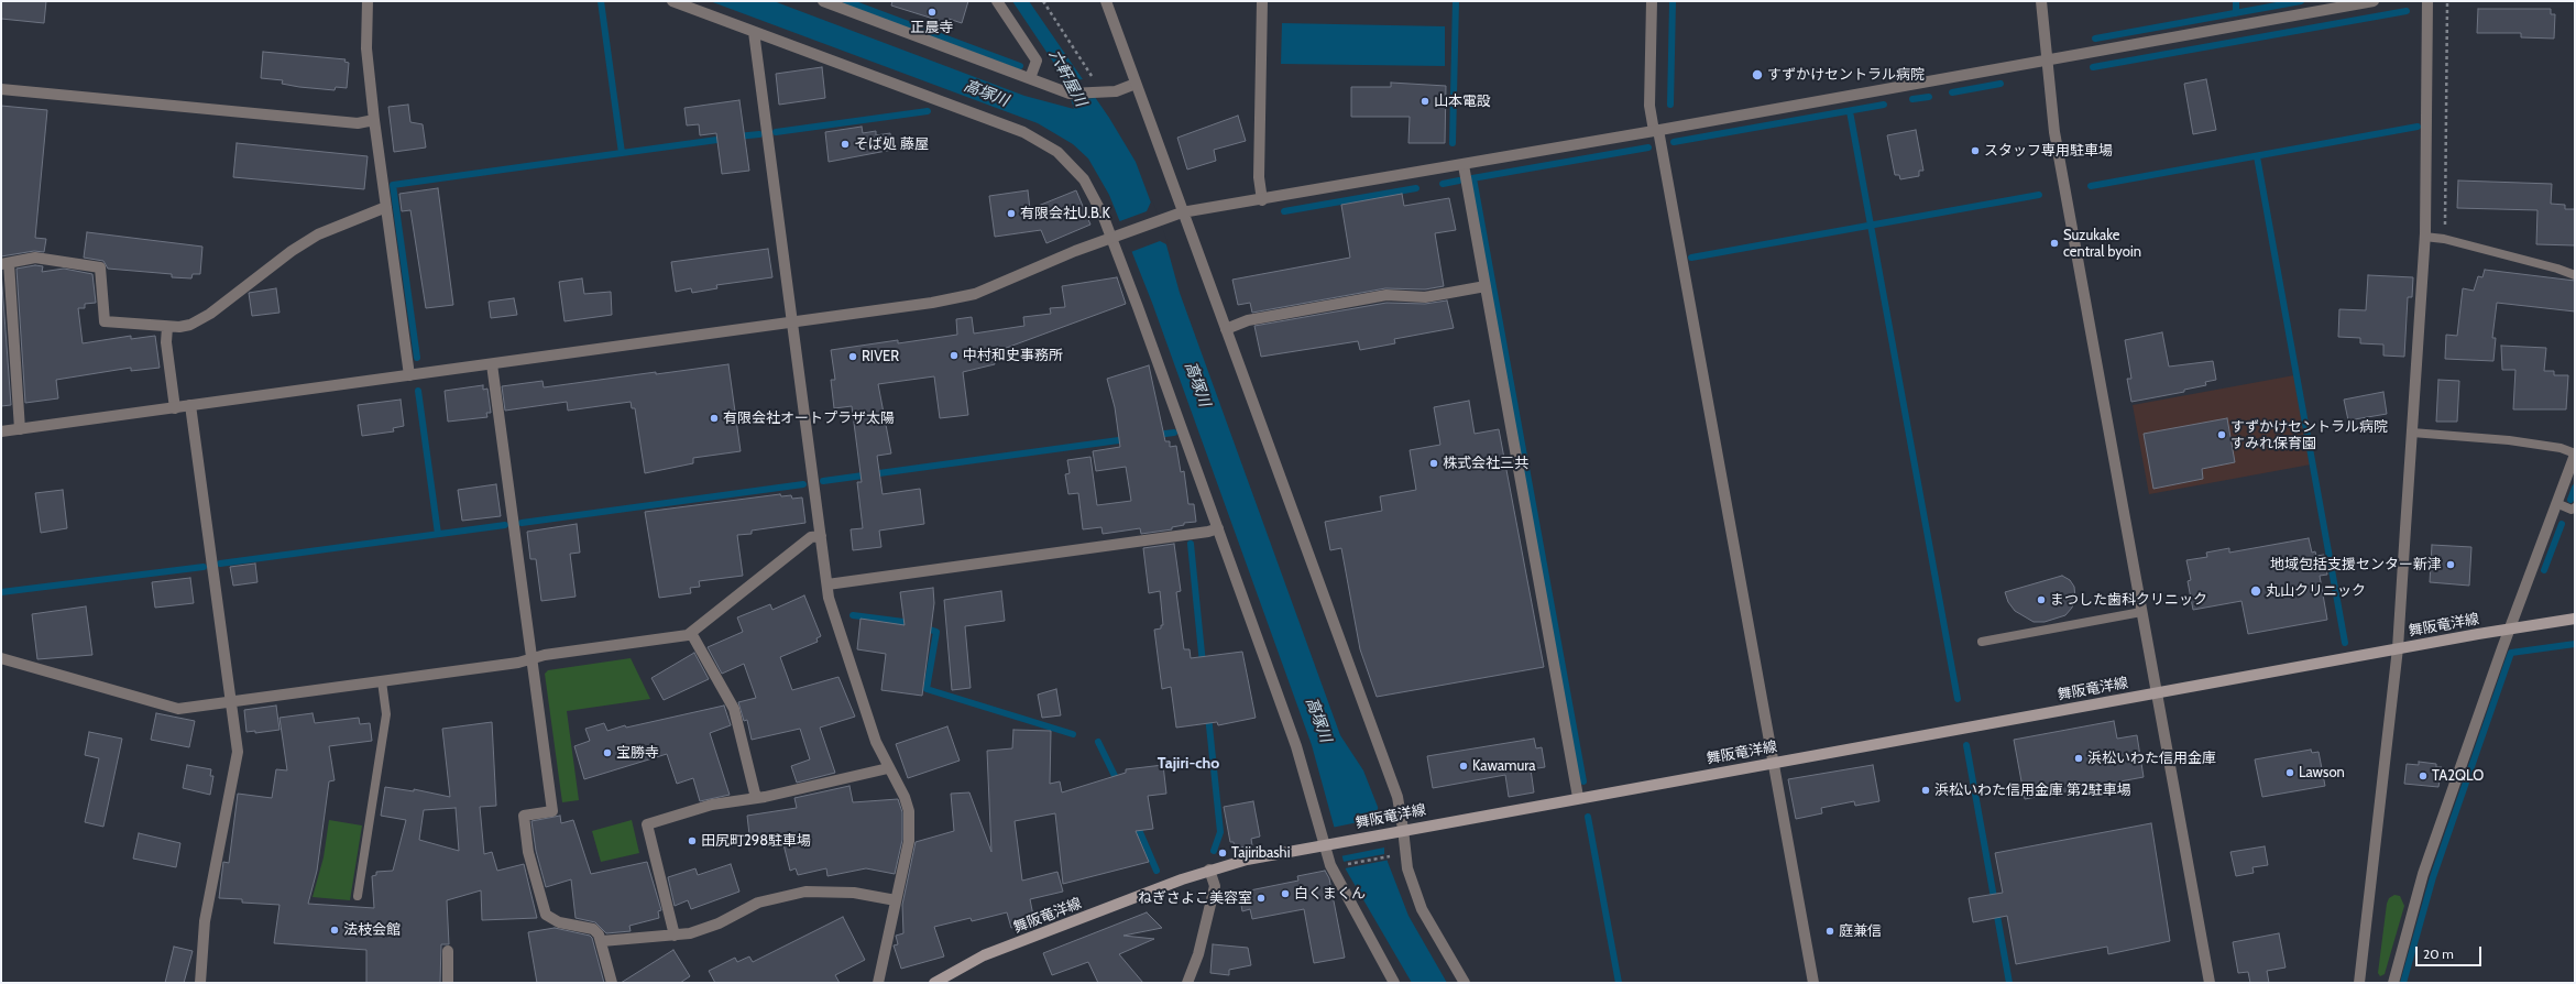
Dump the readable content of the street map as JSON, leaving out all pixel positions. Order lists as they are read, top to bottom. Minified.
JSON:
{"streets":{"main road":["舞阪竜洋線"]},"districts":["Tajiri-cho"],"water":["六軒屋川","高塚川"],"places":["正晨寺","すずかけセントラル病院","山本電設","そば処 藤屋","スタッフ専用駐車場","有限会社U.B.K","Suzukake central byoin","中村和史事務所","RIVER","有限会社オートプラザ太陽","すずかけセントラル病院 すみれ保育園","株式会社三共","地域包括支援センター新津","丸山クリニック","まつした歯科クリニック","宝勝寺","浜松いわた信用金庫","Kawamura","Lawson","TA2QLO","浜松いわた信用金庫 第2駐車場","田尻町298駐車場","Tajiribashi","白くまくん","ねぎさよこ美容室","法枝会館","庭兼信"],"scale_bar":"20 m"}
